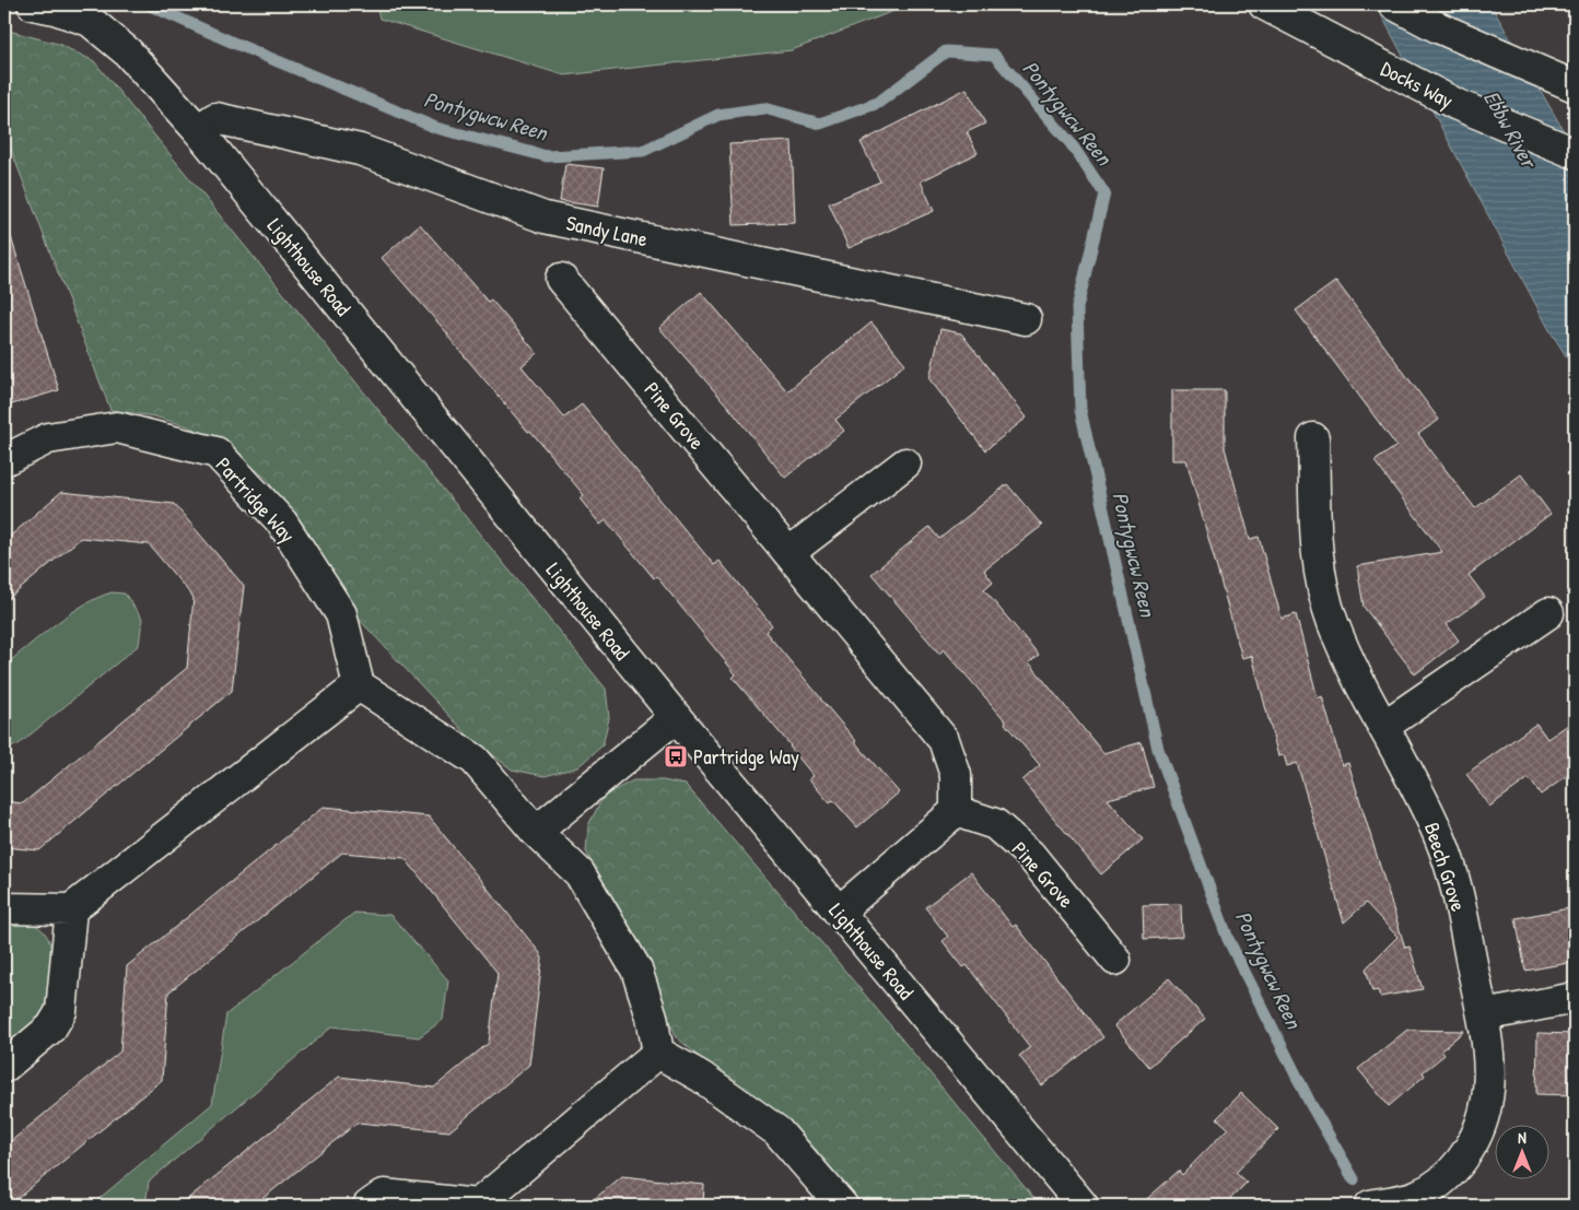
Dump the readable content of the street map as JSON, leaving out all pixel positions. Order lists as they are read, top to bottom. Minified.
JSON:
{"streets":{"street":["Docks Way","Sandy Lane","Lighthouse Road","Pine Grove","Partridge Way","Beech Grove"]},"crossings":[["Sandy Lane","Lighthouse Road"]],"water":["Pontygwcw Reen","Ebbw River"],"places":{"bus stop":["Partridge Way"]},"north":"top"}
